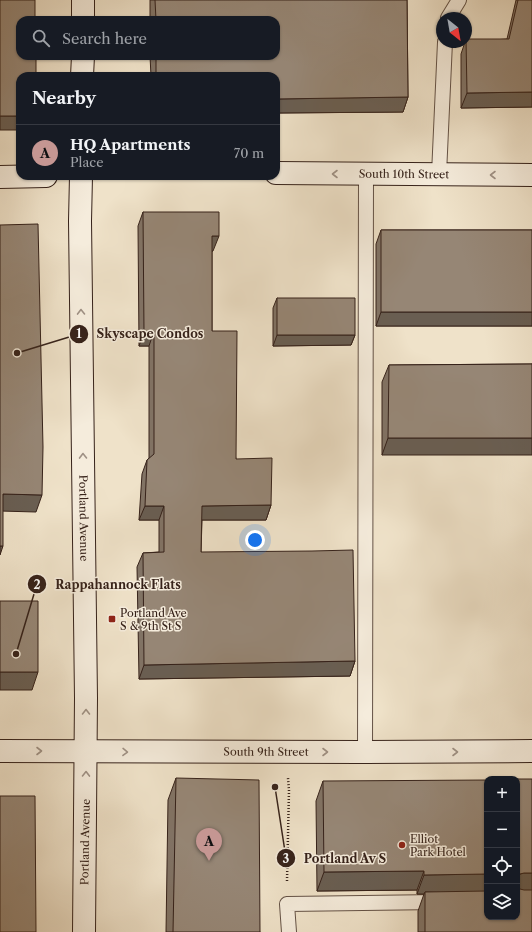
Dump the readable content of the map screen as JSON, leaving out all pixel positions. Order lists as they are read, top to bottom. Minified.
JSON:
{"streets":{"street":["South 10th Street","Portland Avenue","South 9th Street"]},"crossings":[["Portland Avenue","South 9th Street"]],"one_way":["South 10th Street","Portland Avenue","South 9th Street"],"places":{"other":["Skyscape Condos","Rappahannock Flats","Portland Av S","Elliot Park Hotel"],"transit":["Portland Ave S & 9th St S"]},"north":"bottom right","page":{"search":"Search here","heading":"Nearby","list":[{"mark":"A","name":"HQ Apartments","note":"Place","value":"70 m"}],"map_buttons":["+","−"],"pins":"A"}}
